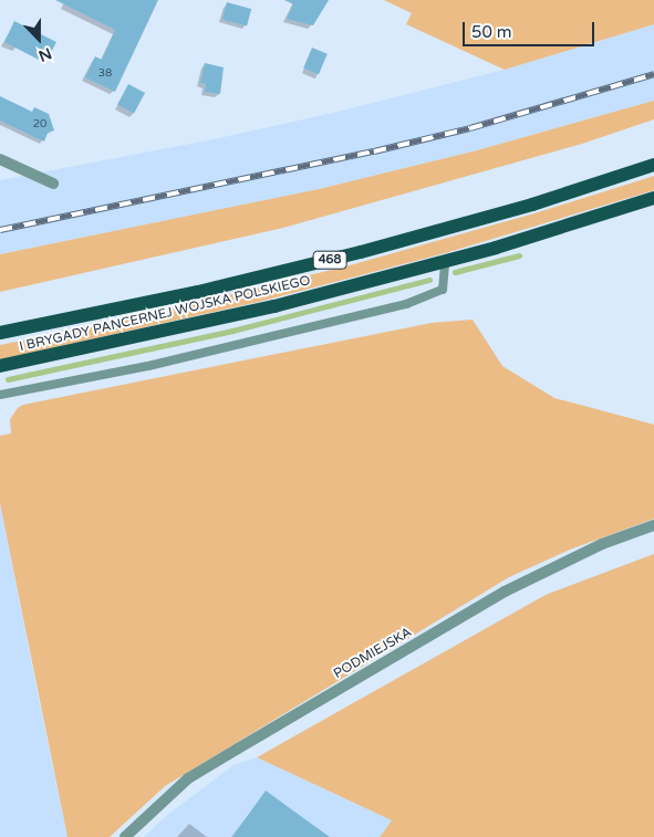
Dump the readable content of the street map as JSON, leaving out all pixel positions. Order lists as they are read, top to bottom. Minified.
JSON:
{"streets":{"main road":["468","I BRYGADY PANCERNEJ WOJSKA POLSKIEGO"],"street":["PODMIEJSKA"]},"house_numbers":["38","20"],"scale_bar":"50 m","north":"bottom"}
